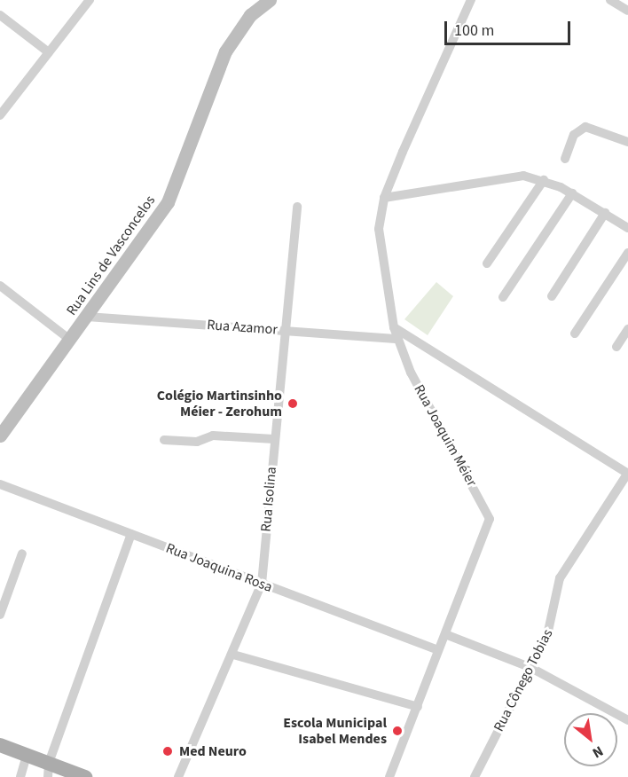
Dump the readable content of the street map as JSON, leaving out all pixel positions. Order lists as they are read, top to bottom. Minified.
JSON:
{"streets":{"street":["Rua Lins de Vasconcelos","Rua Azamor","Rua Joaquim Méier","Rua Isolina","Rua Joaquina Rosa","Rua Cônego Tobias"]},"crossings":[["Rua Lins de Vasconcelos","Rua Azamor"],["Rua Azamor","Rua Joaquim Méier"],["Rua Azamor","Rua Isolina"],["Rua Joaquim Méier","Rua Joaquina Rosa"],["Rua Isolina","Rua Joaquina Rosa"]],"places":["Colégio Martinsinho Méier - Zerohum","Escola Municipal Isabel Mendes","Med Neuro"],"scale_bar":"100 m","north":"bottom right"}
